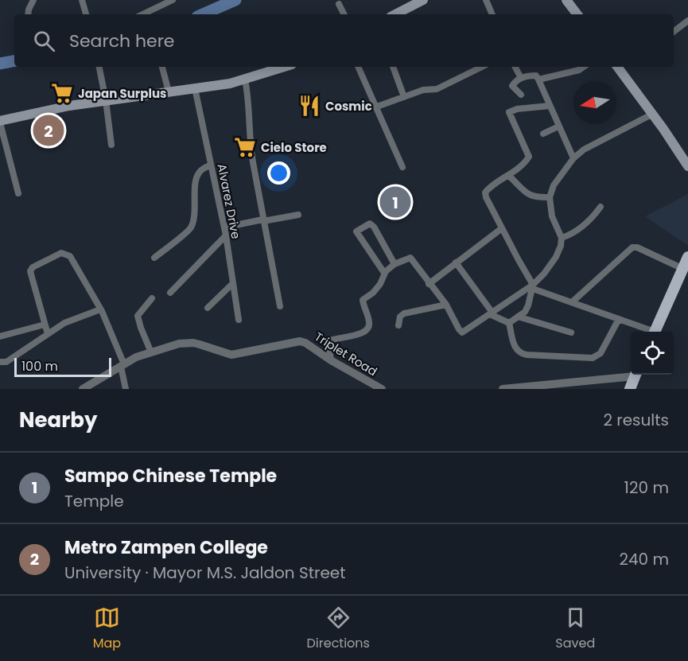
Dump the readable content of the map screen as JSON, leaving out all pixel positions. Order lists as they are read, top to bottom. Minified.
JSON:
{"streets":{"street":["Alvarez Drive","Triplet Road"]},"places":{"supermarket":["Japan Surplus","Cielo Store"],"restaurant":["Cosmic"]},"scale_bar":"100 m","north":"left","page":{"search":"Search here","pins":["2","1"],"scale":"100 m","heading":["Nearby","2 results"],"list":[{"mark":"1","name":"Sampo Chinese Temple","note":"Temple","value":"120 m"},{"mark":"2","name":"Metro Zampen College","note":"University · Mayor M.S. Jaldon Street","value":"240 m"}],"nav":["Map","Directions","Saved"]}}
